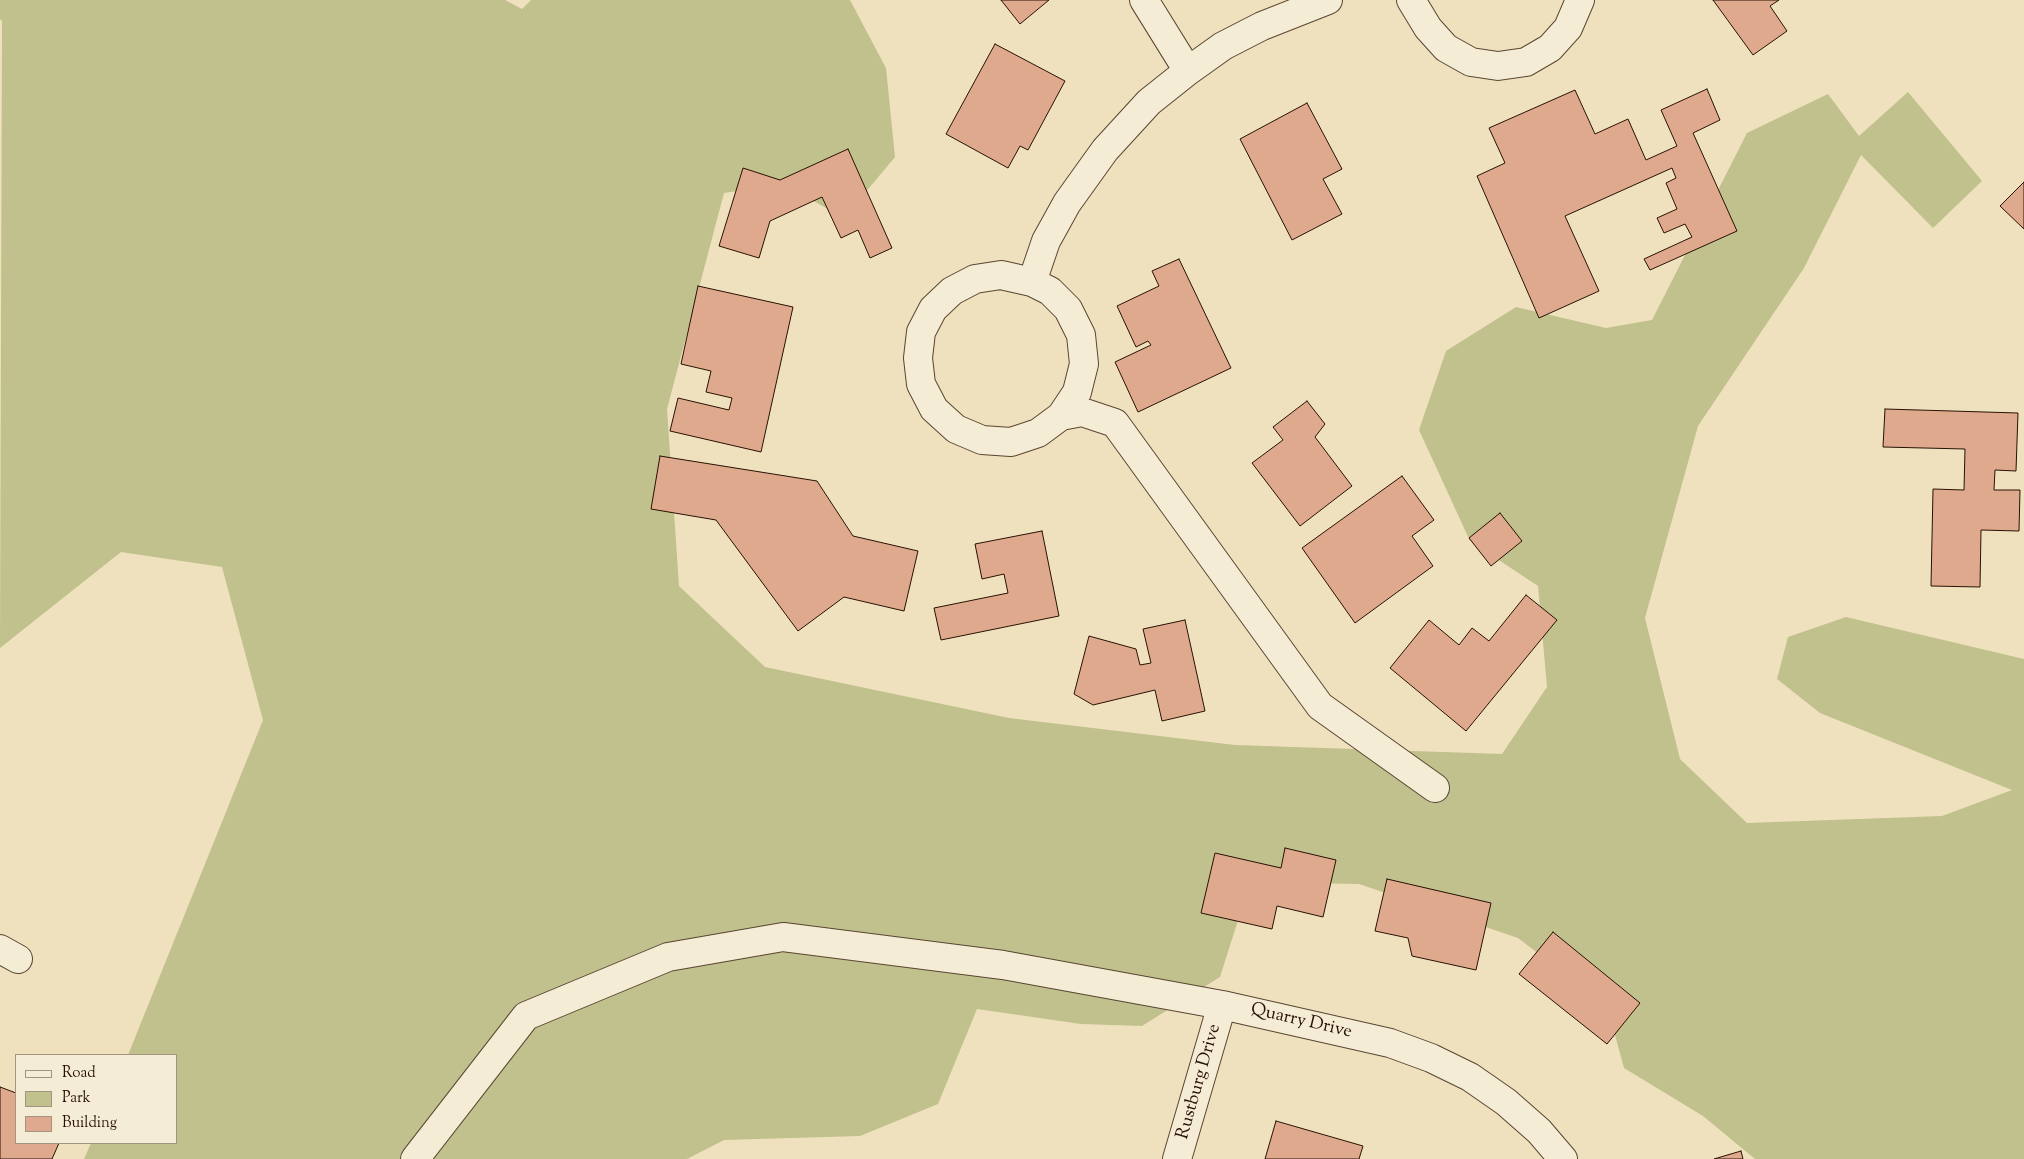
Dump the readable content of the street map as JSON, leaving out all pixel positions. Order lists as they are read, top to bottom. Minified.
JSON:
{"streets":{"street":["Quarry Drive","Rustburg Drive"]},"crossings":[["Quarry Drive","Rustburg Drive"]],"legend":["Road","Park","Building"]}
